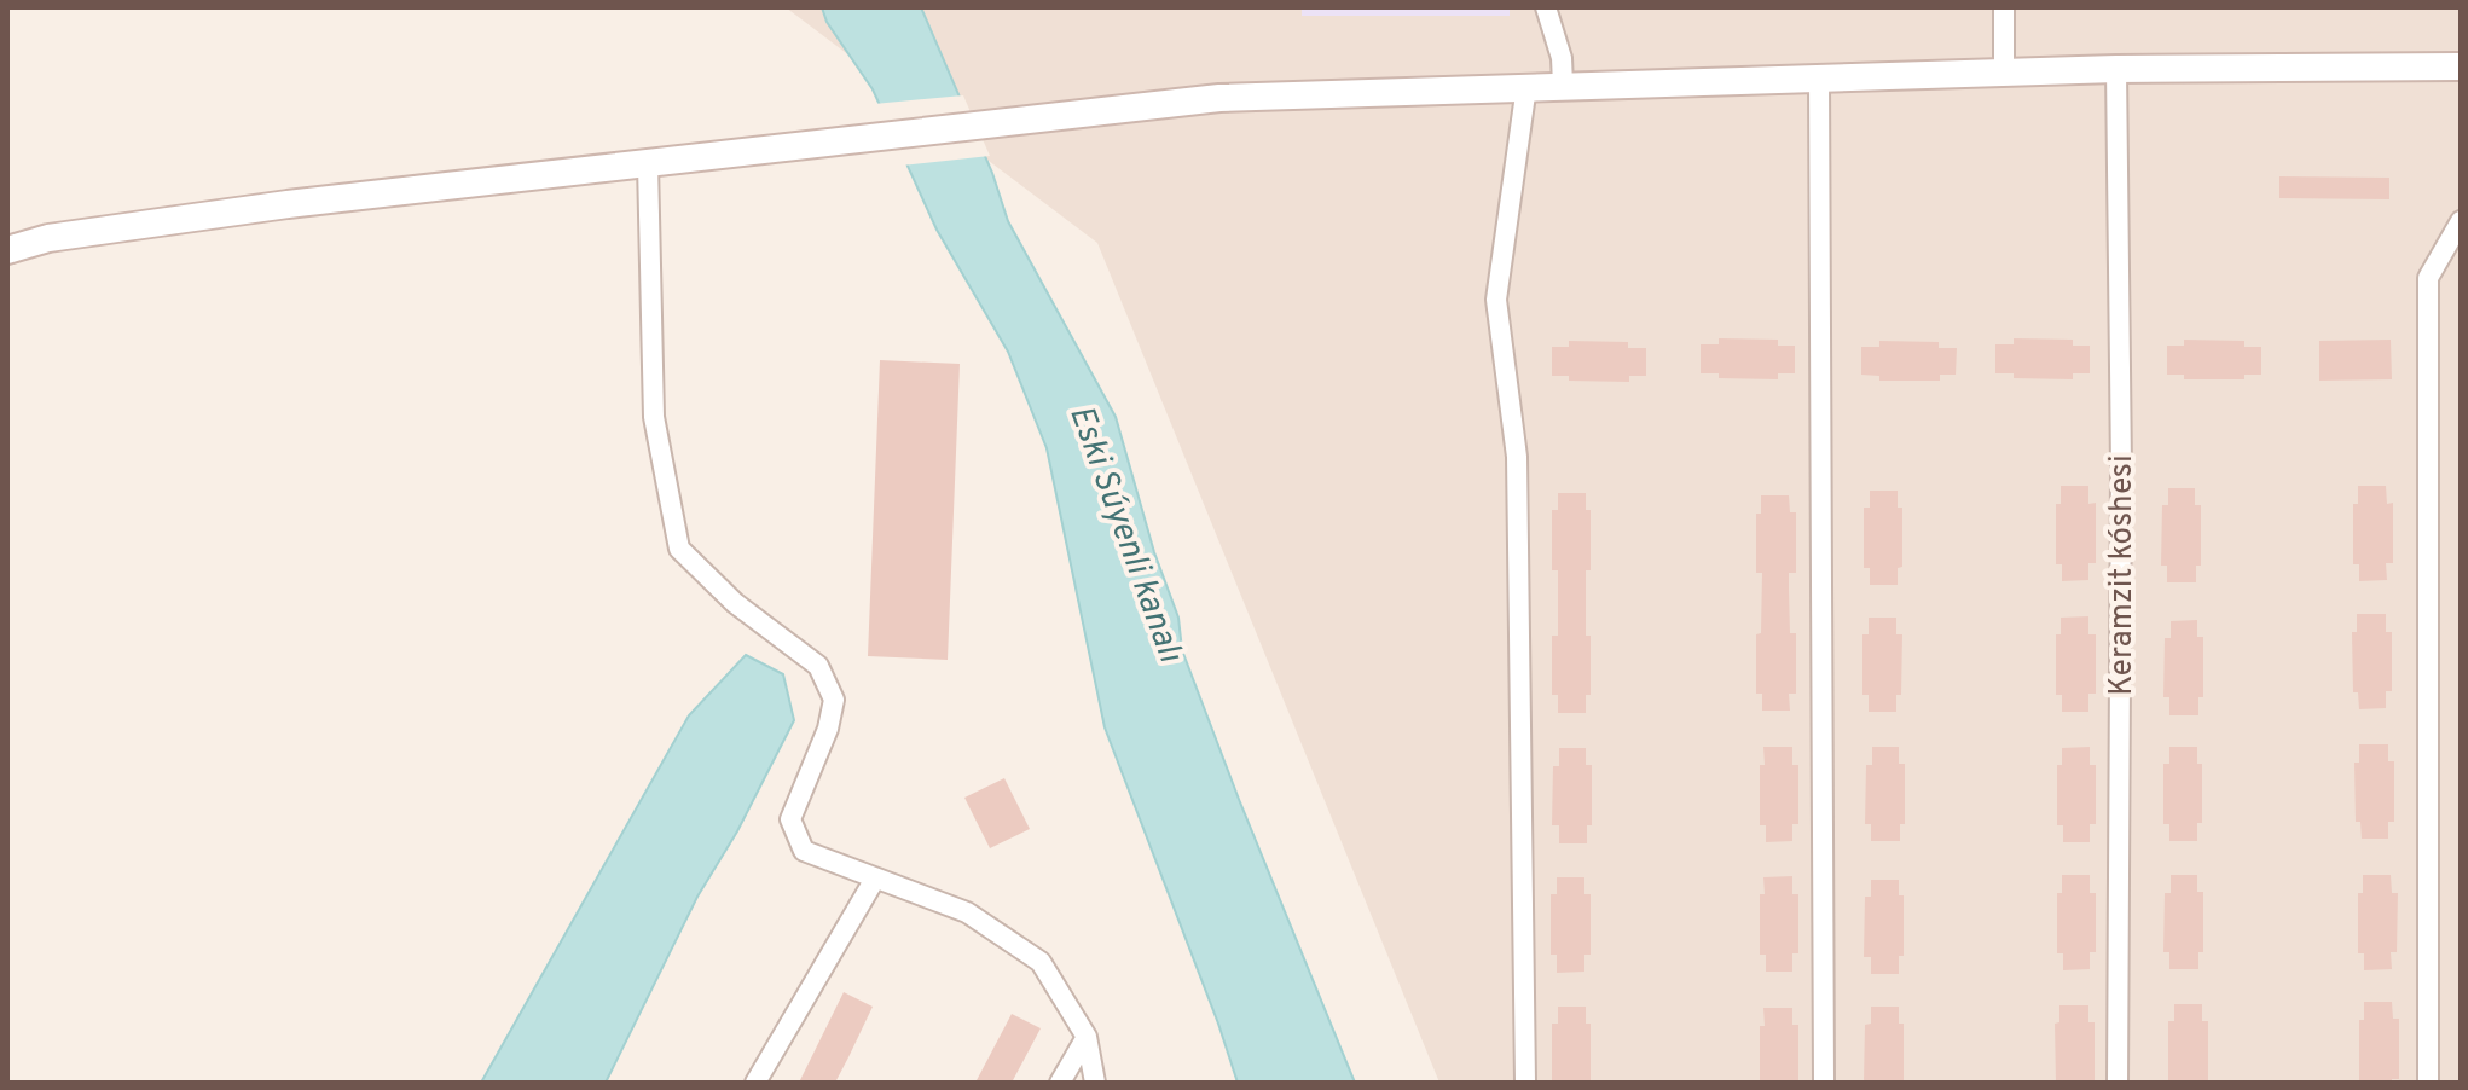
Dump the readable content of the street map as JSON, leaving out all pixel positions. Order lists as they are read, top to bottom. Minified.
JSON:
{"streets":{"street":["Keramzit kóshesi"]},"water":["Eski Súyenli kanalı"]}
